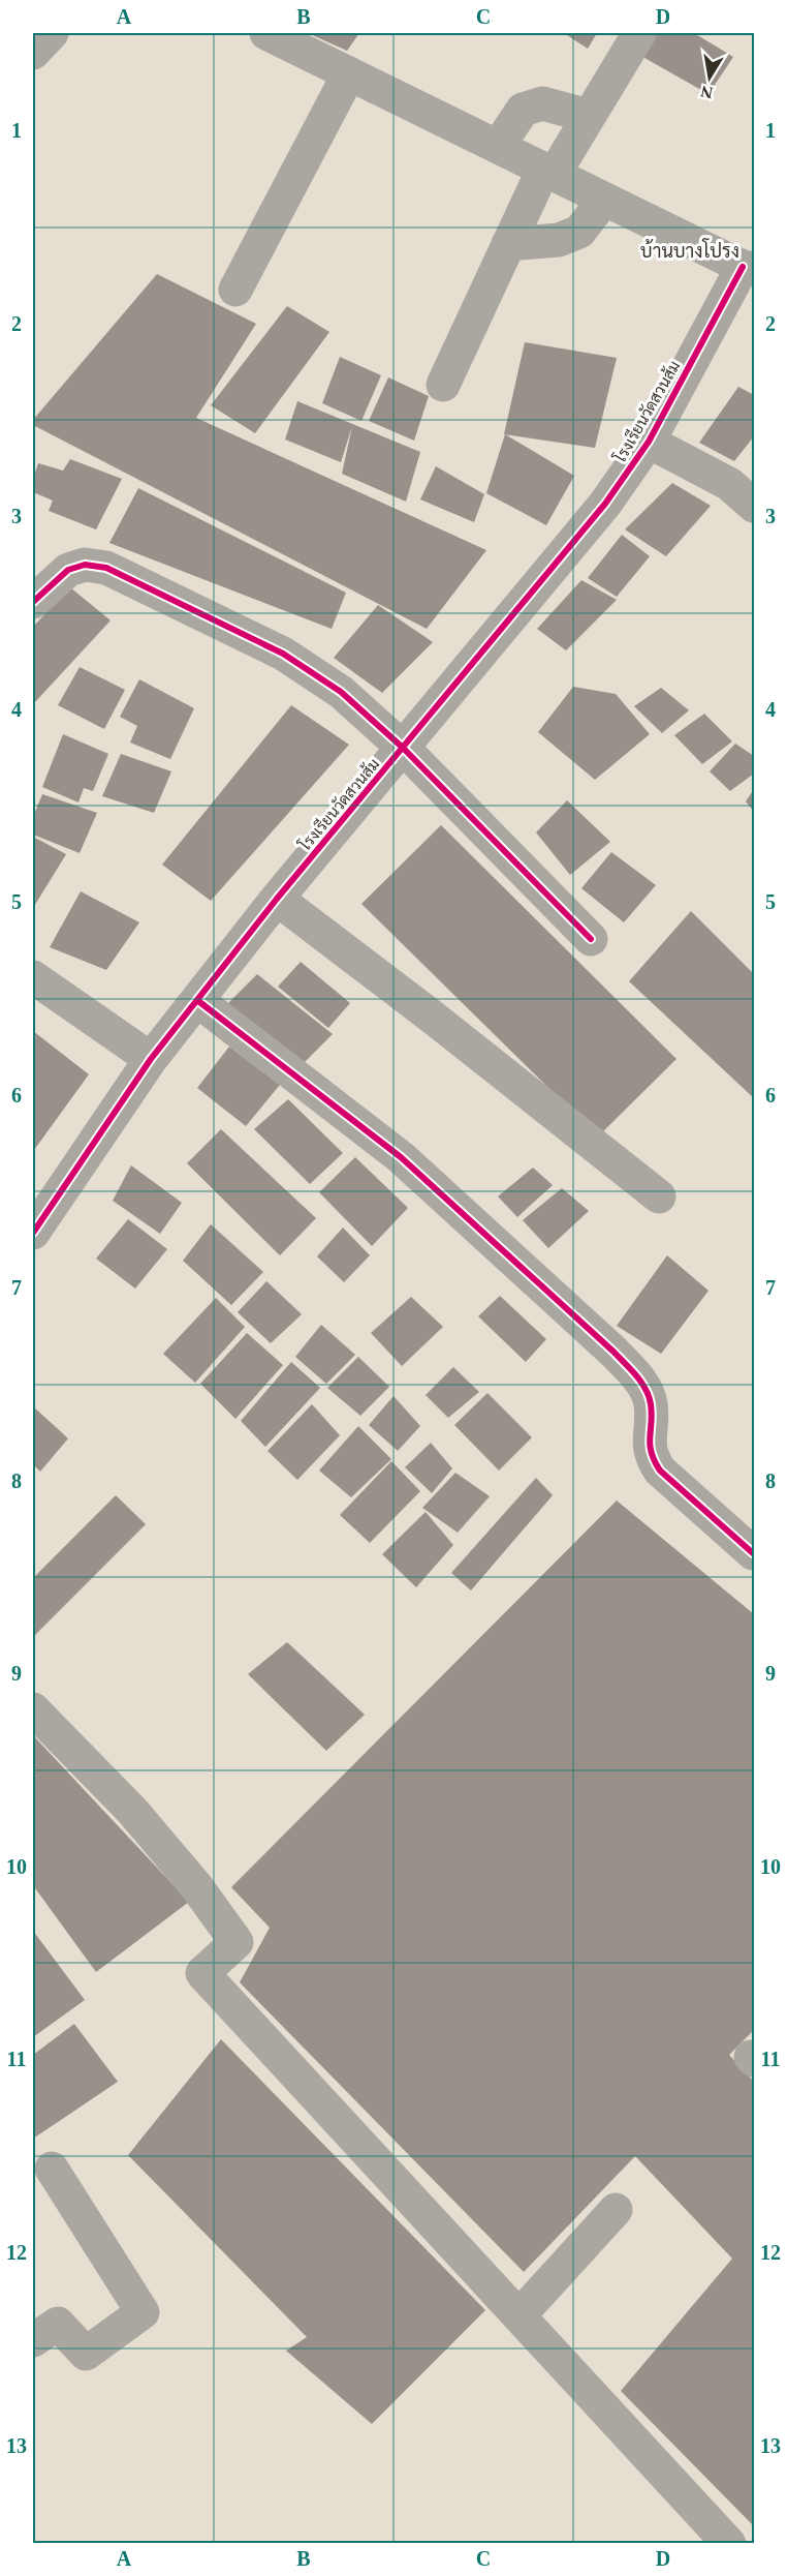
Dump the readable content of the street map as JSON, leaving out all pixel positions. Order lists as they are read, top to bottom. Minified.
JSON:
{"streets":{"street":["โรงเรียนวัดสวนส้ม"]},"districts":["บ้านบางโปรง"],"north":"bottom","grid":{"columns":["A","B","C","D"],"rows":["1","2","3","4","5","6","7","8","9","10","11","12","13"]}}
